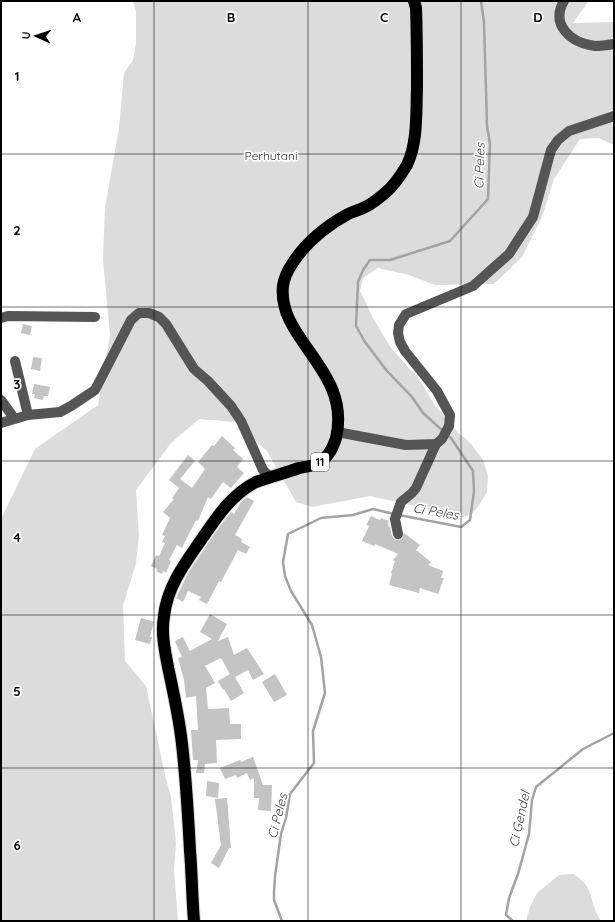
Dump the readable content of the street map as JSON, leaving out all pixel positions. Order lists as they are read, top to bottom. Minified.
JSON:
{"streets":{"highway":["11"]},"water":["Ci Peles","Ci Gendel"],"parks":["Perhutani"],"north":"left","grid":{"columns":["A","B","C","D"],"rows":["1","2","3","4","5","6"]}}
